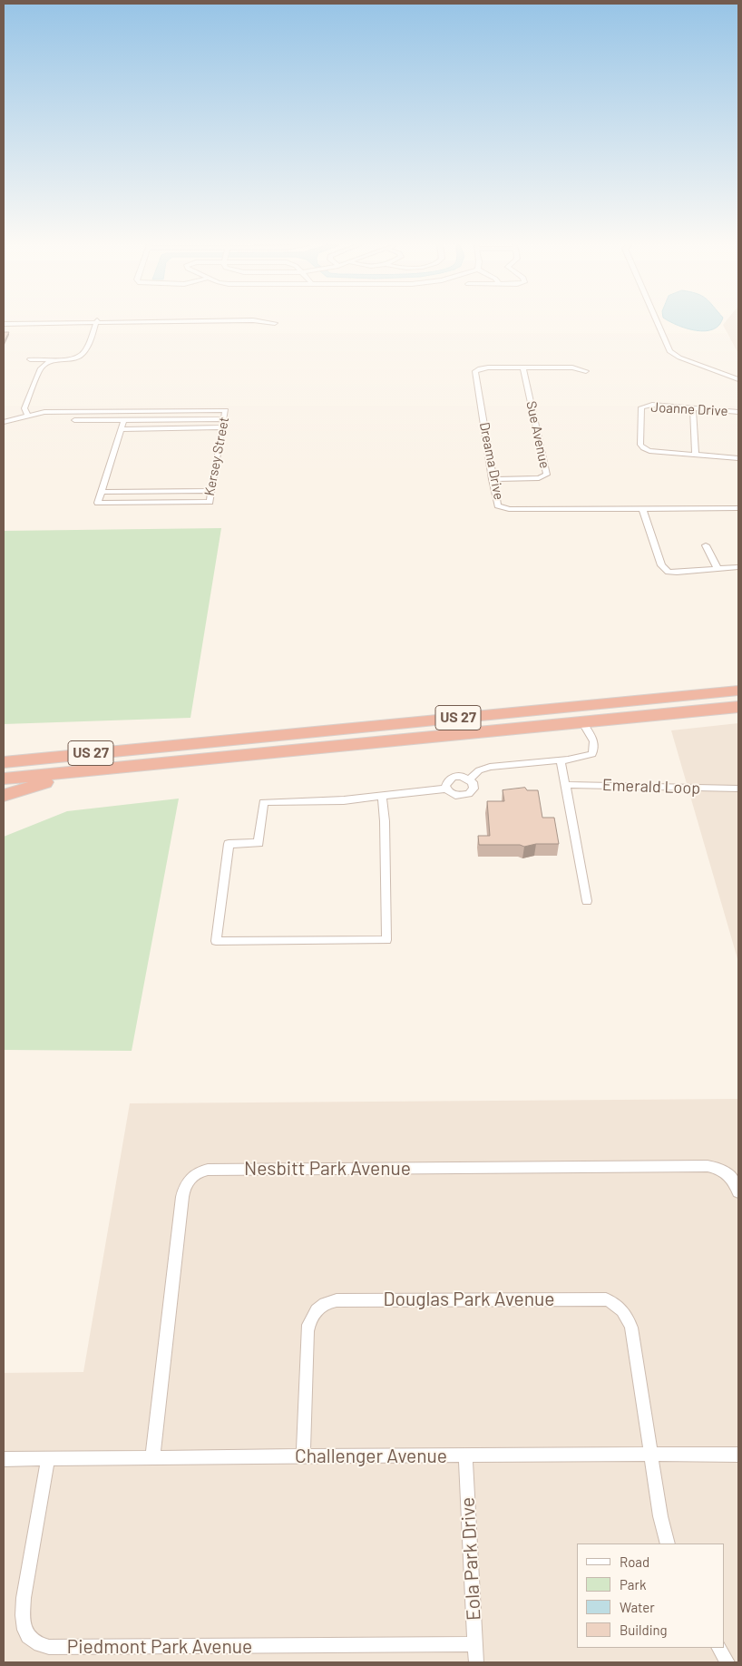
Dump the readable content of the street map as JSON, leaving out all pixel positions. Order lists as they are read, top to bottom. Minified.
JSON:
{"streets":{"highway":["US 27"],"street":["Joanne Drive","Sue Avenue","Kersey Street","Dreama Drive","Emerald Loop","Nesbitt Park Avenue","Douglas Park Avenue","Challenger Avenue","Eola Park Drive","Piedmont Park Avenue"]},"crossings":[["Sue Avenue","Dreama Drive"],["Nesbitt Park Avenue","Challenger Avenue"],["Douglas Park Avenue","Challenger Avenue"],["Challenger Avenue","Eola Park Drive"],["Challenger Avenue","Piedmont Park Avenue"],["Eola Park Drive","Piedmont Park Avenue"]],"legend":["Road","Park","Water","Building"]}
